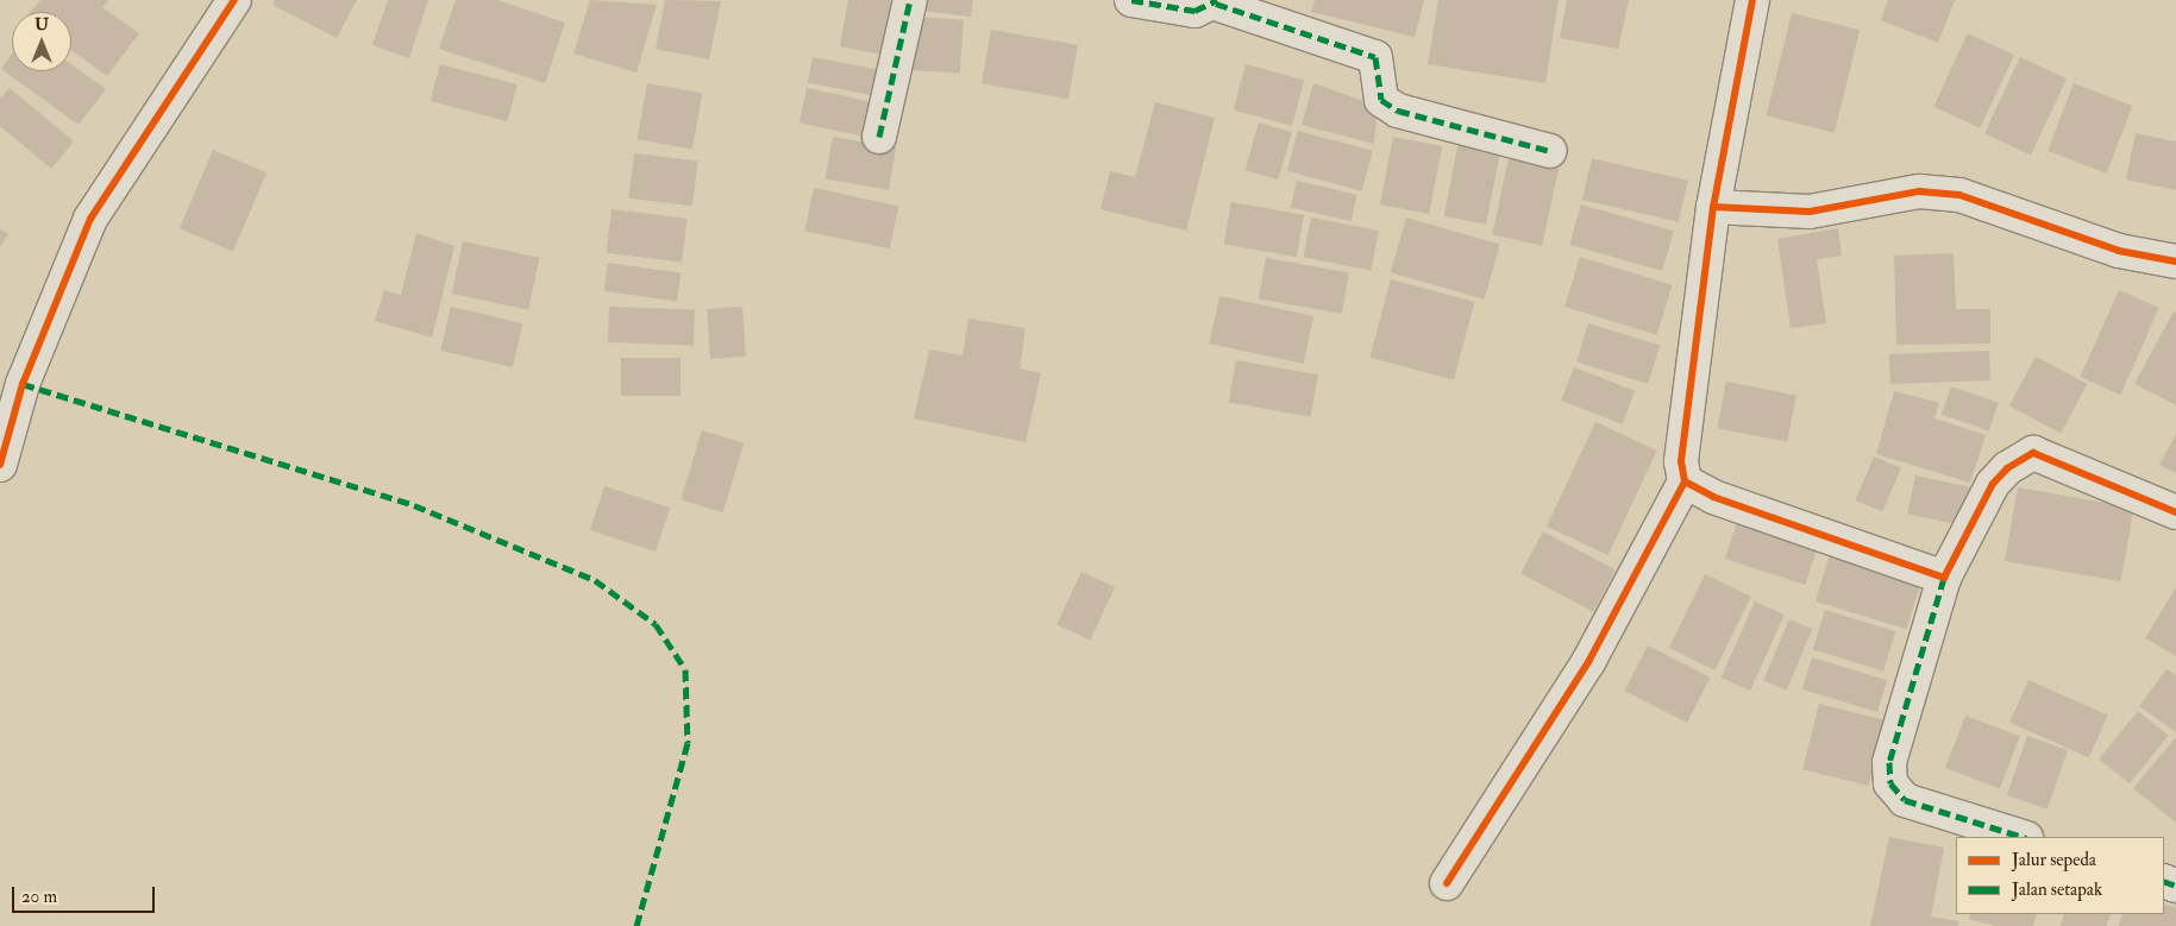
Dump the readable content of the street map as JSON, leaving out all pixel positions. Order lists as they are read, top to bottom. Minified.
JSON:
{"legend":["Jalur sepeda","Jalan setapak"],"scale_bar":"20 m","north":"top"}
